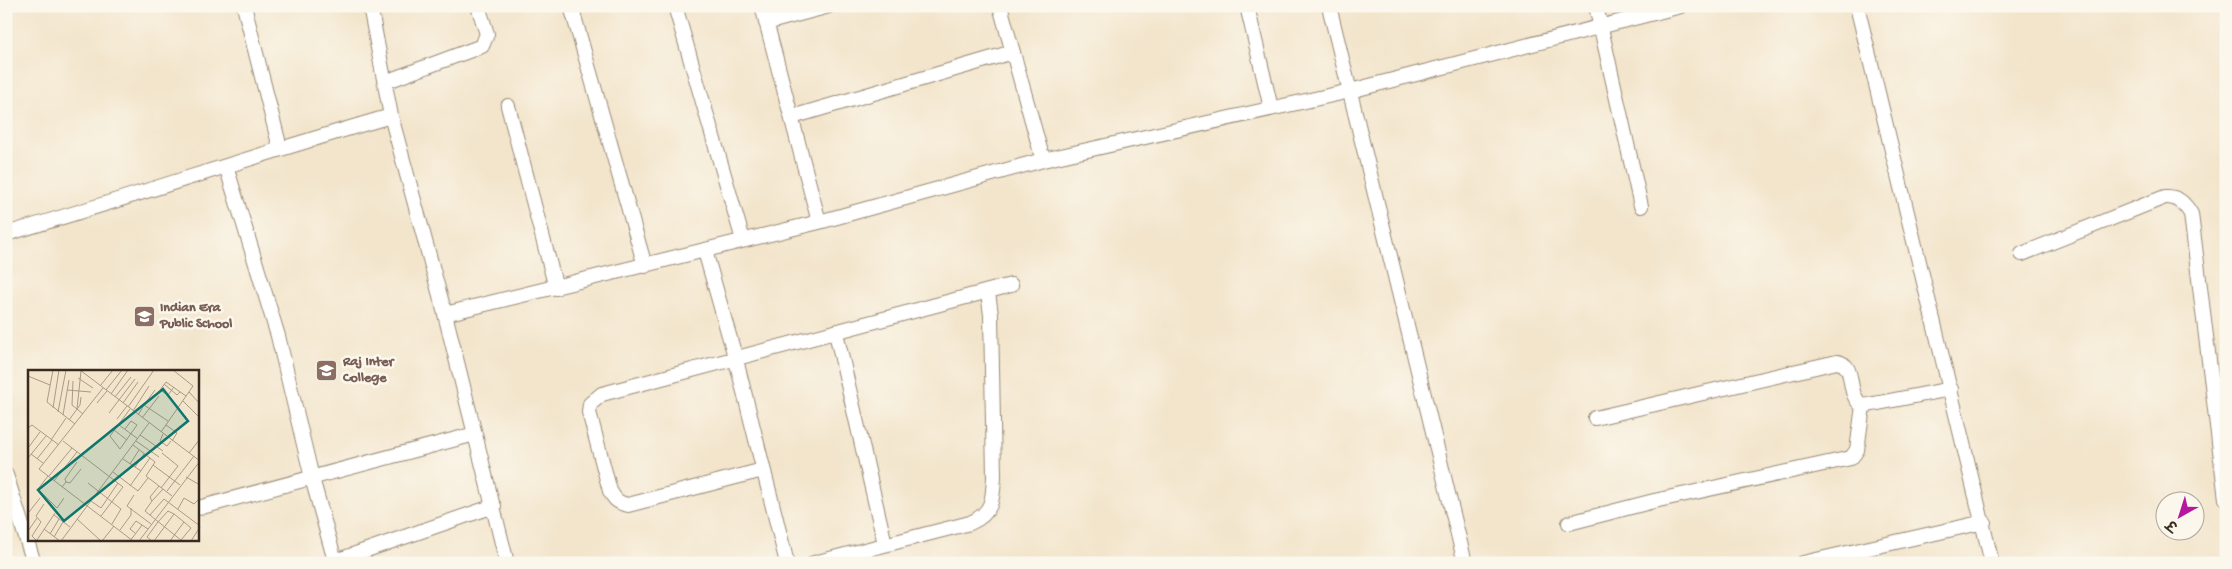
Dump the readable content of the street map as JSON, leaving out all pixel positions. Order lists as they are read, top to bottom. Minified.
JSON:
{"places":{"school or university":["Indian Era Public School","Raj Inter College"]},"north":"bottom left"}
